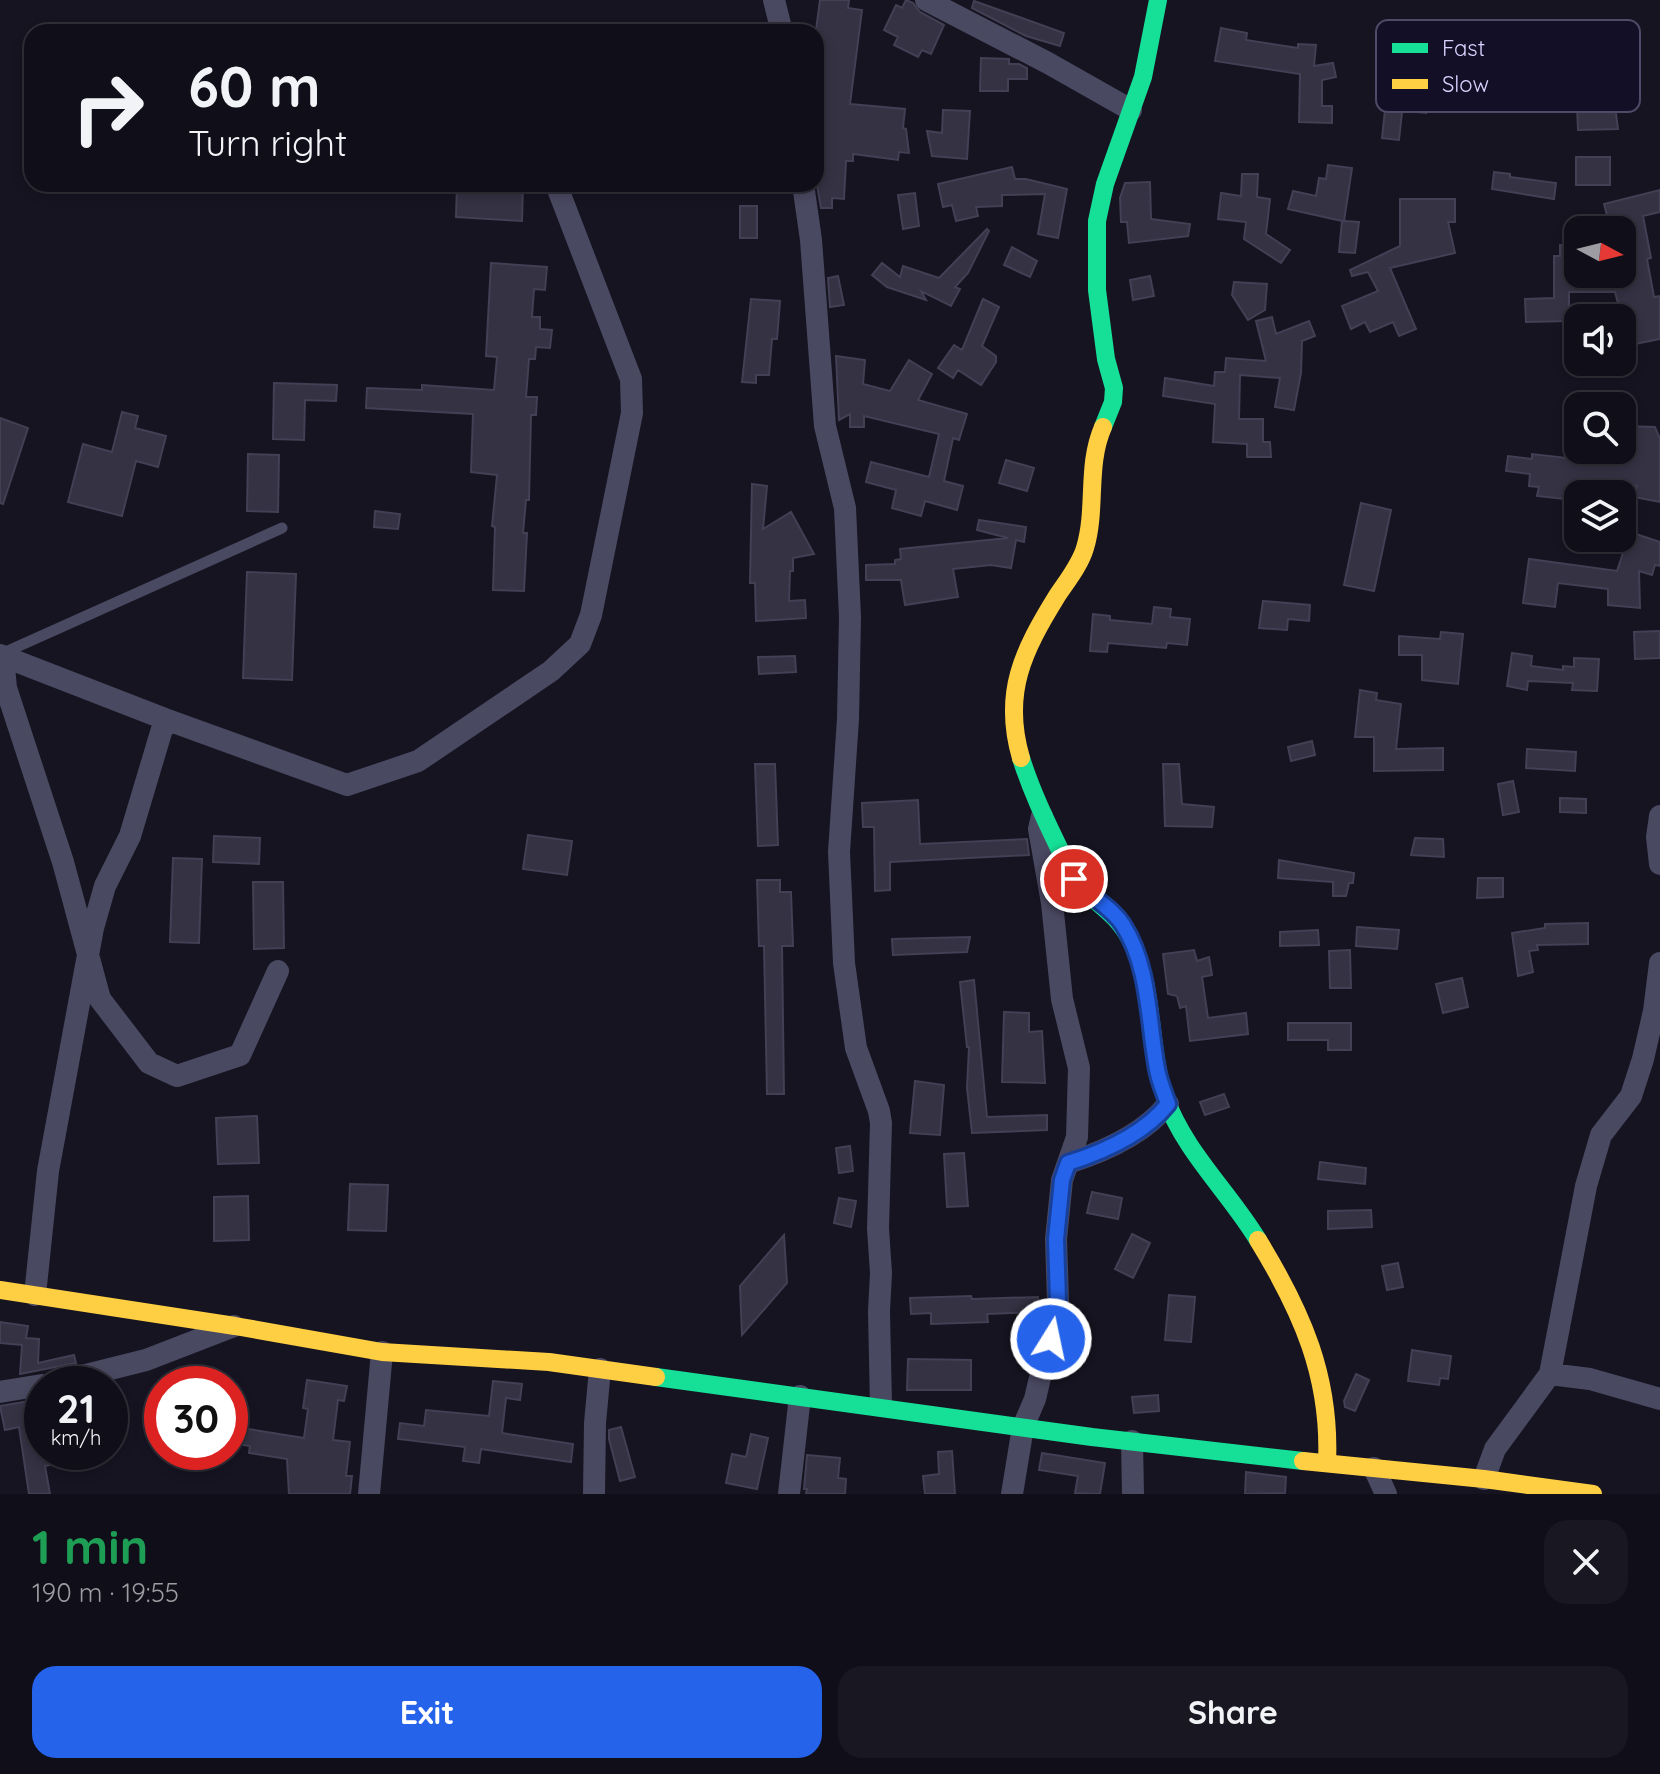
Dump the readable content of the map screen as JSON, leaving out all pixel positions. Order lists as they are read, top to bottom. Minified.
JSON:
{"legend":["Fast","Slow"],"north":"right","page":{"turn":["60 m","Turn right"],"speed":"21 km/h","limit":"30","heading":["1 min","190 m · 19:55"],"buttons":["Exit","Share"]}}
